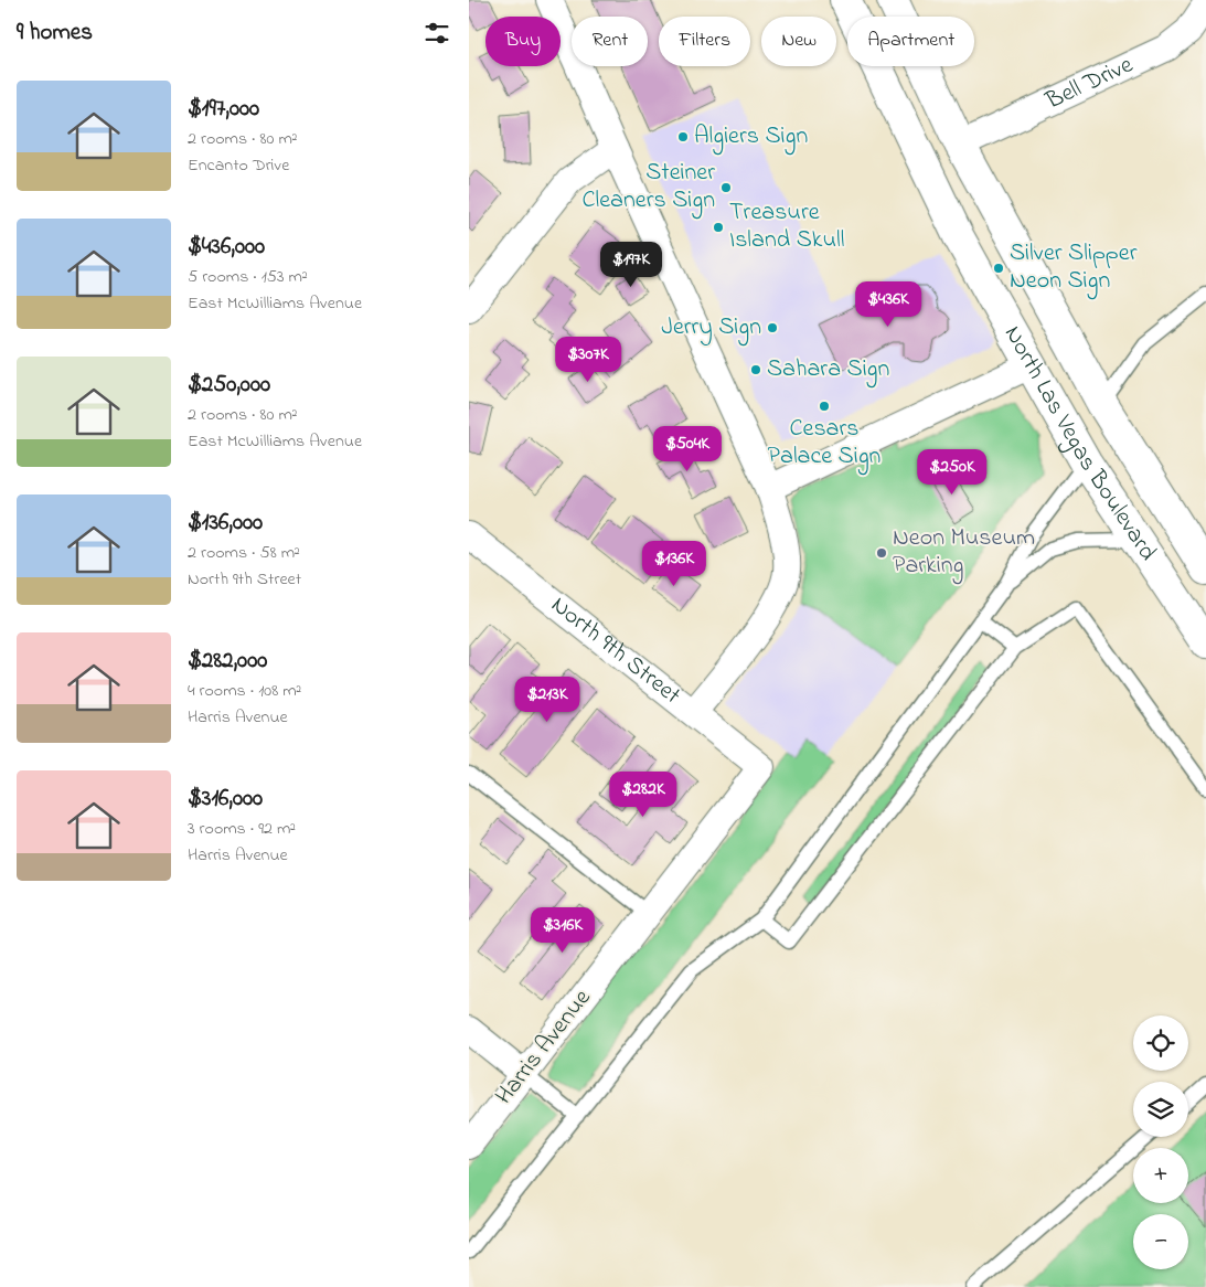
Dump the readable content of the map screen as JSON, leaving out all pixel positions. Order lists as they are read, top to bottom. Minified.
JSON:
{"streets":{"main road":["North Las Vegas Boulevard"],"street":["Bell Drive","North 9th Street","Harris Avenue"]},"crossings":[["Bell Drive","North Las Vegas Boulevard"],["North 9th Street","Harris Avenue"]],"places":["Algiers Sign","Steiner Cleaners Sign","Treasure Island Skull","Silver Slipper Neon Sign","Jerry Sign","Sahara Sign","Cesars Palace Sign","Neon Museum Parking"],"page":{"heading":"9 homes","chip":["Buy","Rent","Filters","New","Apartment"],"list":[{"name":"$197,000","note":"2 rooms · 80 m² · Encanto Drive"},{"name":"$436,000","note":"5 rooms · 153 m² · East McWilliams Avenue"},{"name":"$250,000","note":"2 rooms · 80 m² · East McWilliams Avenue"},{"name":"$136,000","note":"2 rooms · 58 m² · North 9th Street"},{"name":"$282,000","note":"4 rooms · 108 m² · Harris Avenue"},{"name":"$316,000","note":"3 rooms · 92 m² · Harris Avenue"}],"price":["$197K","$436K","$307K","$504K","$250K","$136K","$213K","$282K","$316K"],"map_buttons":["+","−"]}}
